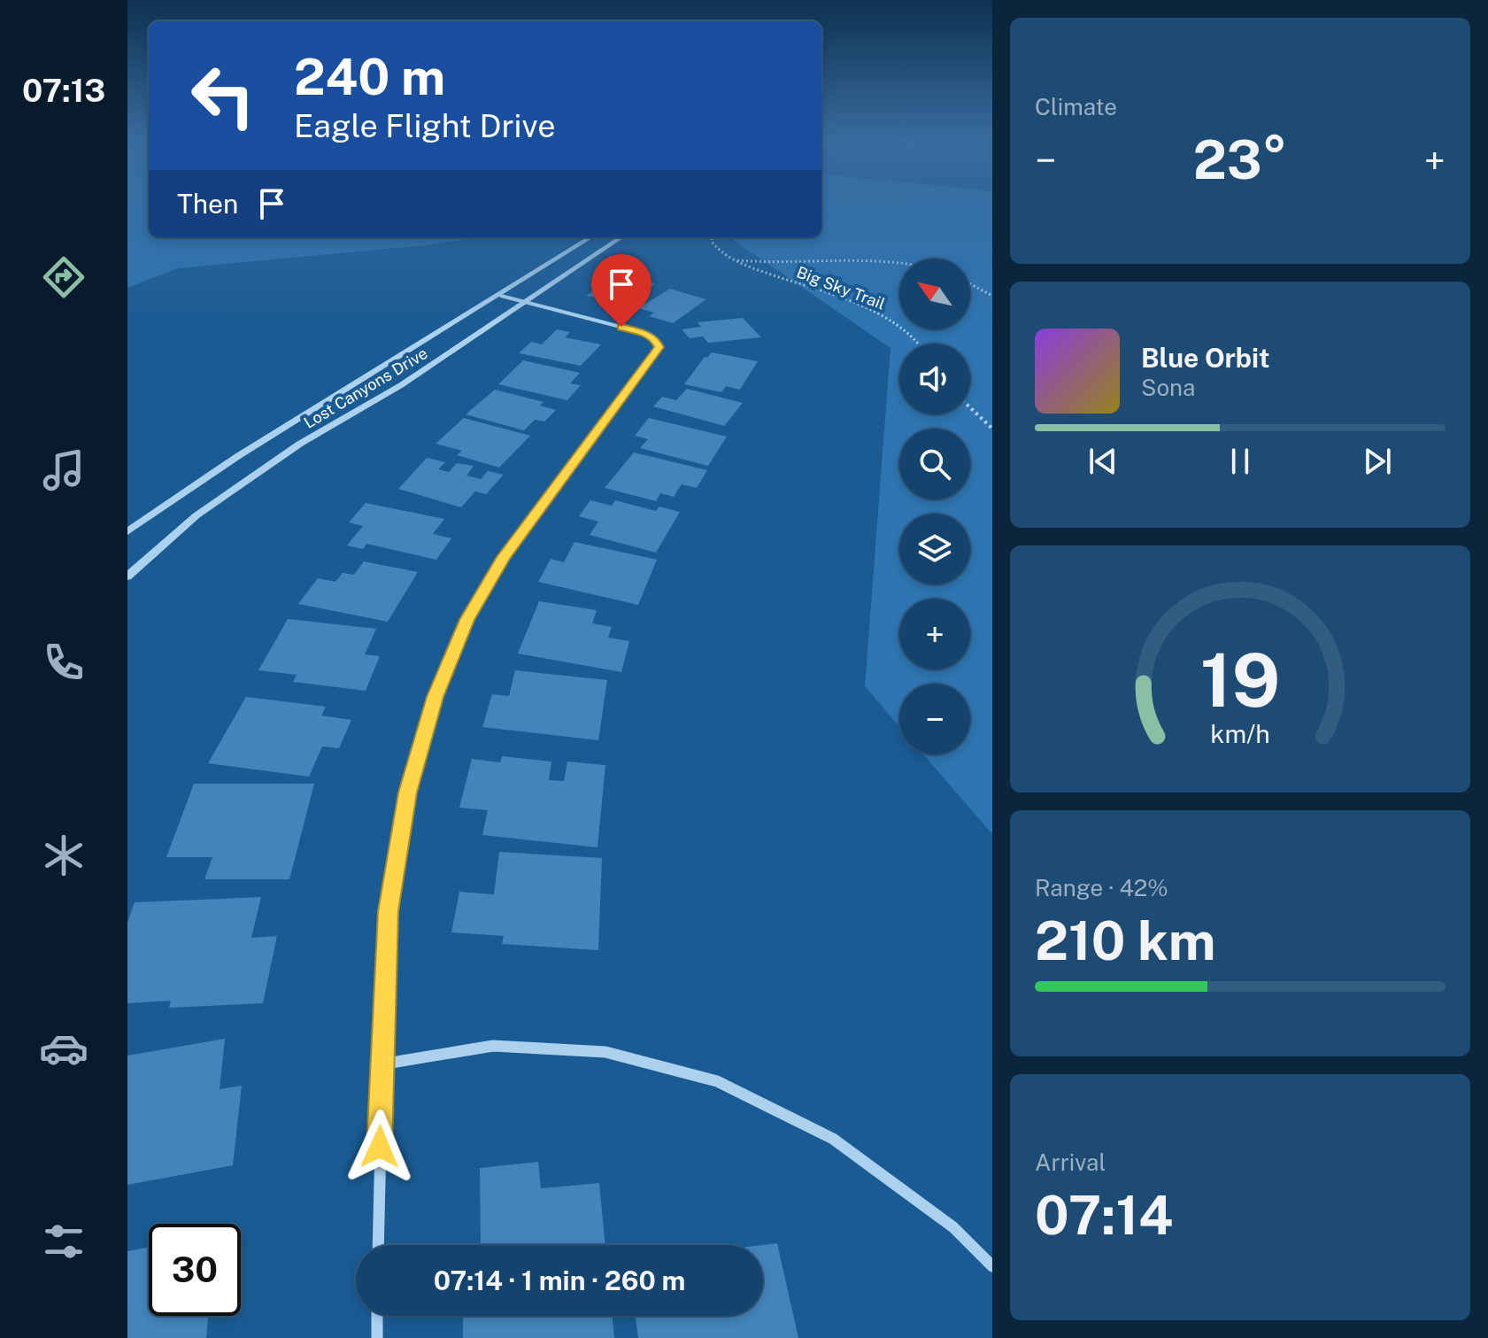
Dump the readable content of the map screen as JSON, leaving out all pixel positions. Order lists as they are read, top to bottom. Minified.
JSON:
{"streets":{"street":["Lost Canyons Drive"],"path":["Big Sky Trail"]},"north":"top left","page":{"tabs":"07:13","tile":["Climate",["Range · 42%","210 km"],["Arrival","07:14"]],"turn":["240 m","Eagle Flight Drive"],"heat":["−","23°","+"],"then":"Then","map_buttons":["+","−"],"song":["Blue Orbit","Sona"],"limit":"30","trip":"07:14 · 1 min · 260 m","gauge":["19","km/h"]}}
